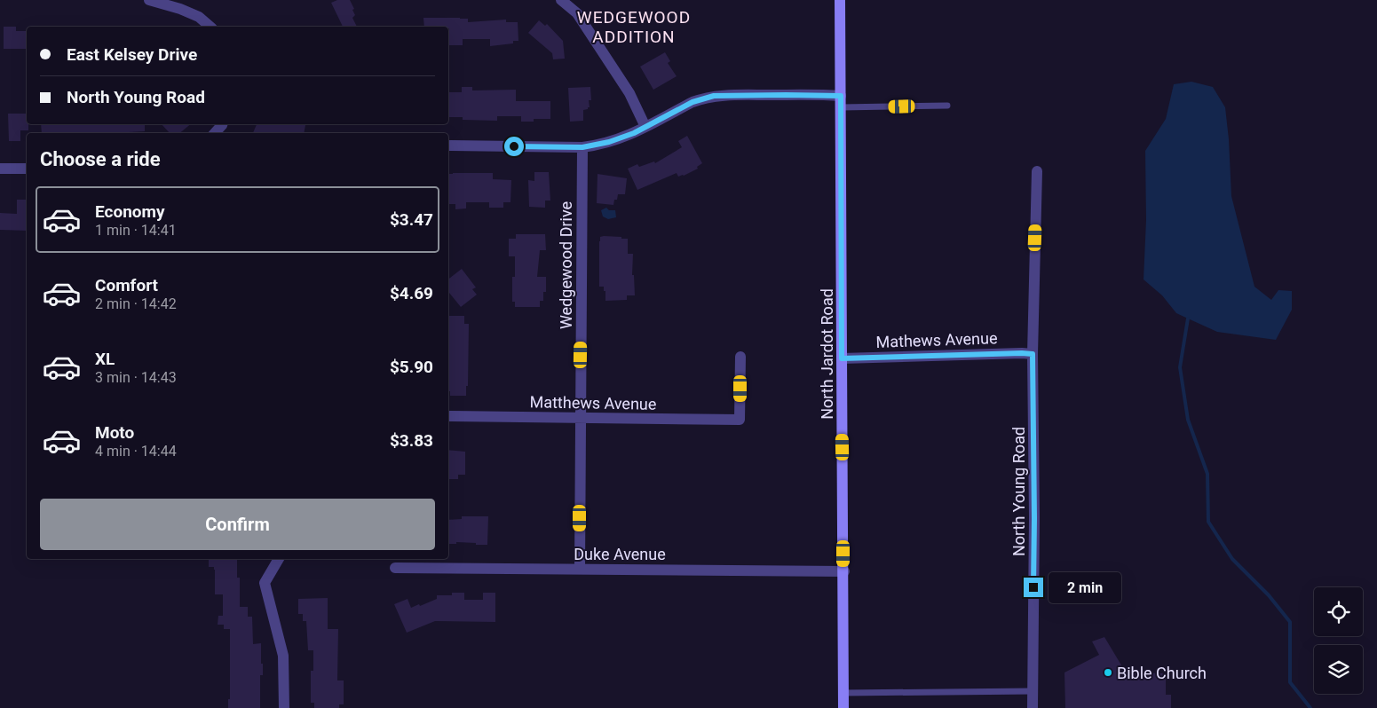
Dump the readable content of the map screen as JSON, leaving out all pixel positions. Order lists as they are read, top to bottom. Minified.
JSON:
{"streets":{"main road":["North Jardot Road"],"street":["Wedgewood Drive","Mathews Avenue","Matthews Avenue","North Young Road","Duke Avenue"]},"crossings":[["Wedgewood Drive","Matthews Avenue"],["Wedgewood Drive","Duke Avenue"],["Mathews Avenue","North Jardot Road"],["Mathews Avenue","North Young Road"],["North Jardot Road","Duke Avenue"]],"districts":["WEDGEWOOD ADDITION"],"places":["Bible Church"],"page":{"banner":["East Kelsey Drive","North Young Road"],"heading":"Choose a ride","list":[{"name":"Economy","note":"1 min · 14:41","value":"$3.47"},{"name":"Comfort","note":"2 min · 14:42","value":"$4.69"},{"name":"XL","note":"3 min · 14:43","value":"$5.90"},{"name":"Moto","note":"4 min · 14:44","value":"$3.83"}],"buttons":"Confirm","bubble":"2 min"}}
